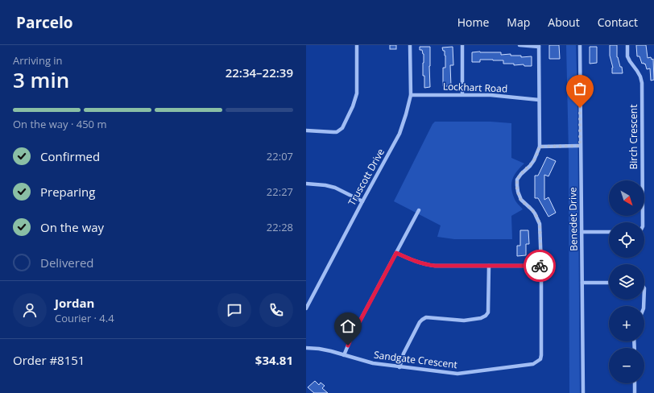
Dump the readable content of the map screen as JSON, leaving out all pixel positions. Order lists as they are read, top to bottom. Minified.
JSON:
{"streets":{"street":["Lockhart Road","Birch Crescent","Truscott Drive","Benedet Drive","Sandgate Crescent"]},"crossings":[["Lockhart Road","Truscott Drive"],["Lockhart Road","Sandgate Crescent"]],"north":"bottom right","page":{"header":"Parcelo","nav":["Home","Map","About","Contact"],"heading":["3 min","Arriving in","22:34–22:39"],"panel":["Jordan","Courier · 4.4","Order #8151","$34.81"],"bar":"On the way · 450 m","list":[["Confirmed","22:07"],["Preparing","22:27"],["On the way","22:28"],"Delivered"],"map_buttons":["+","−"]}}
